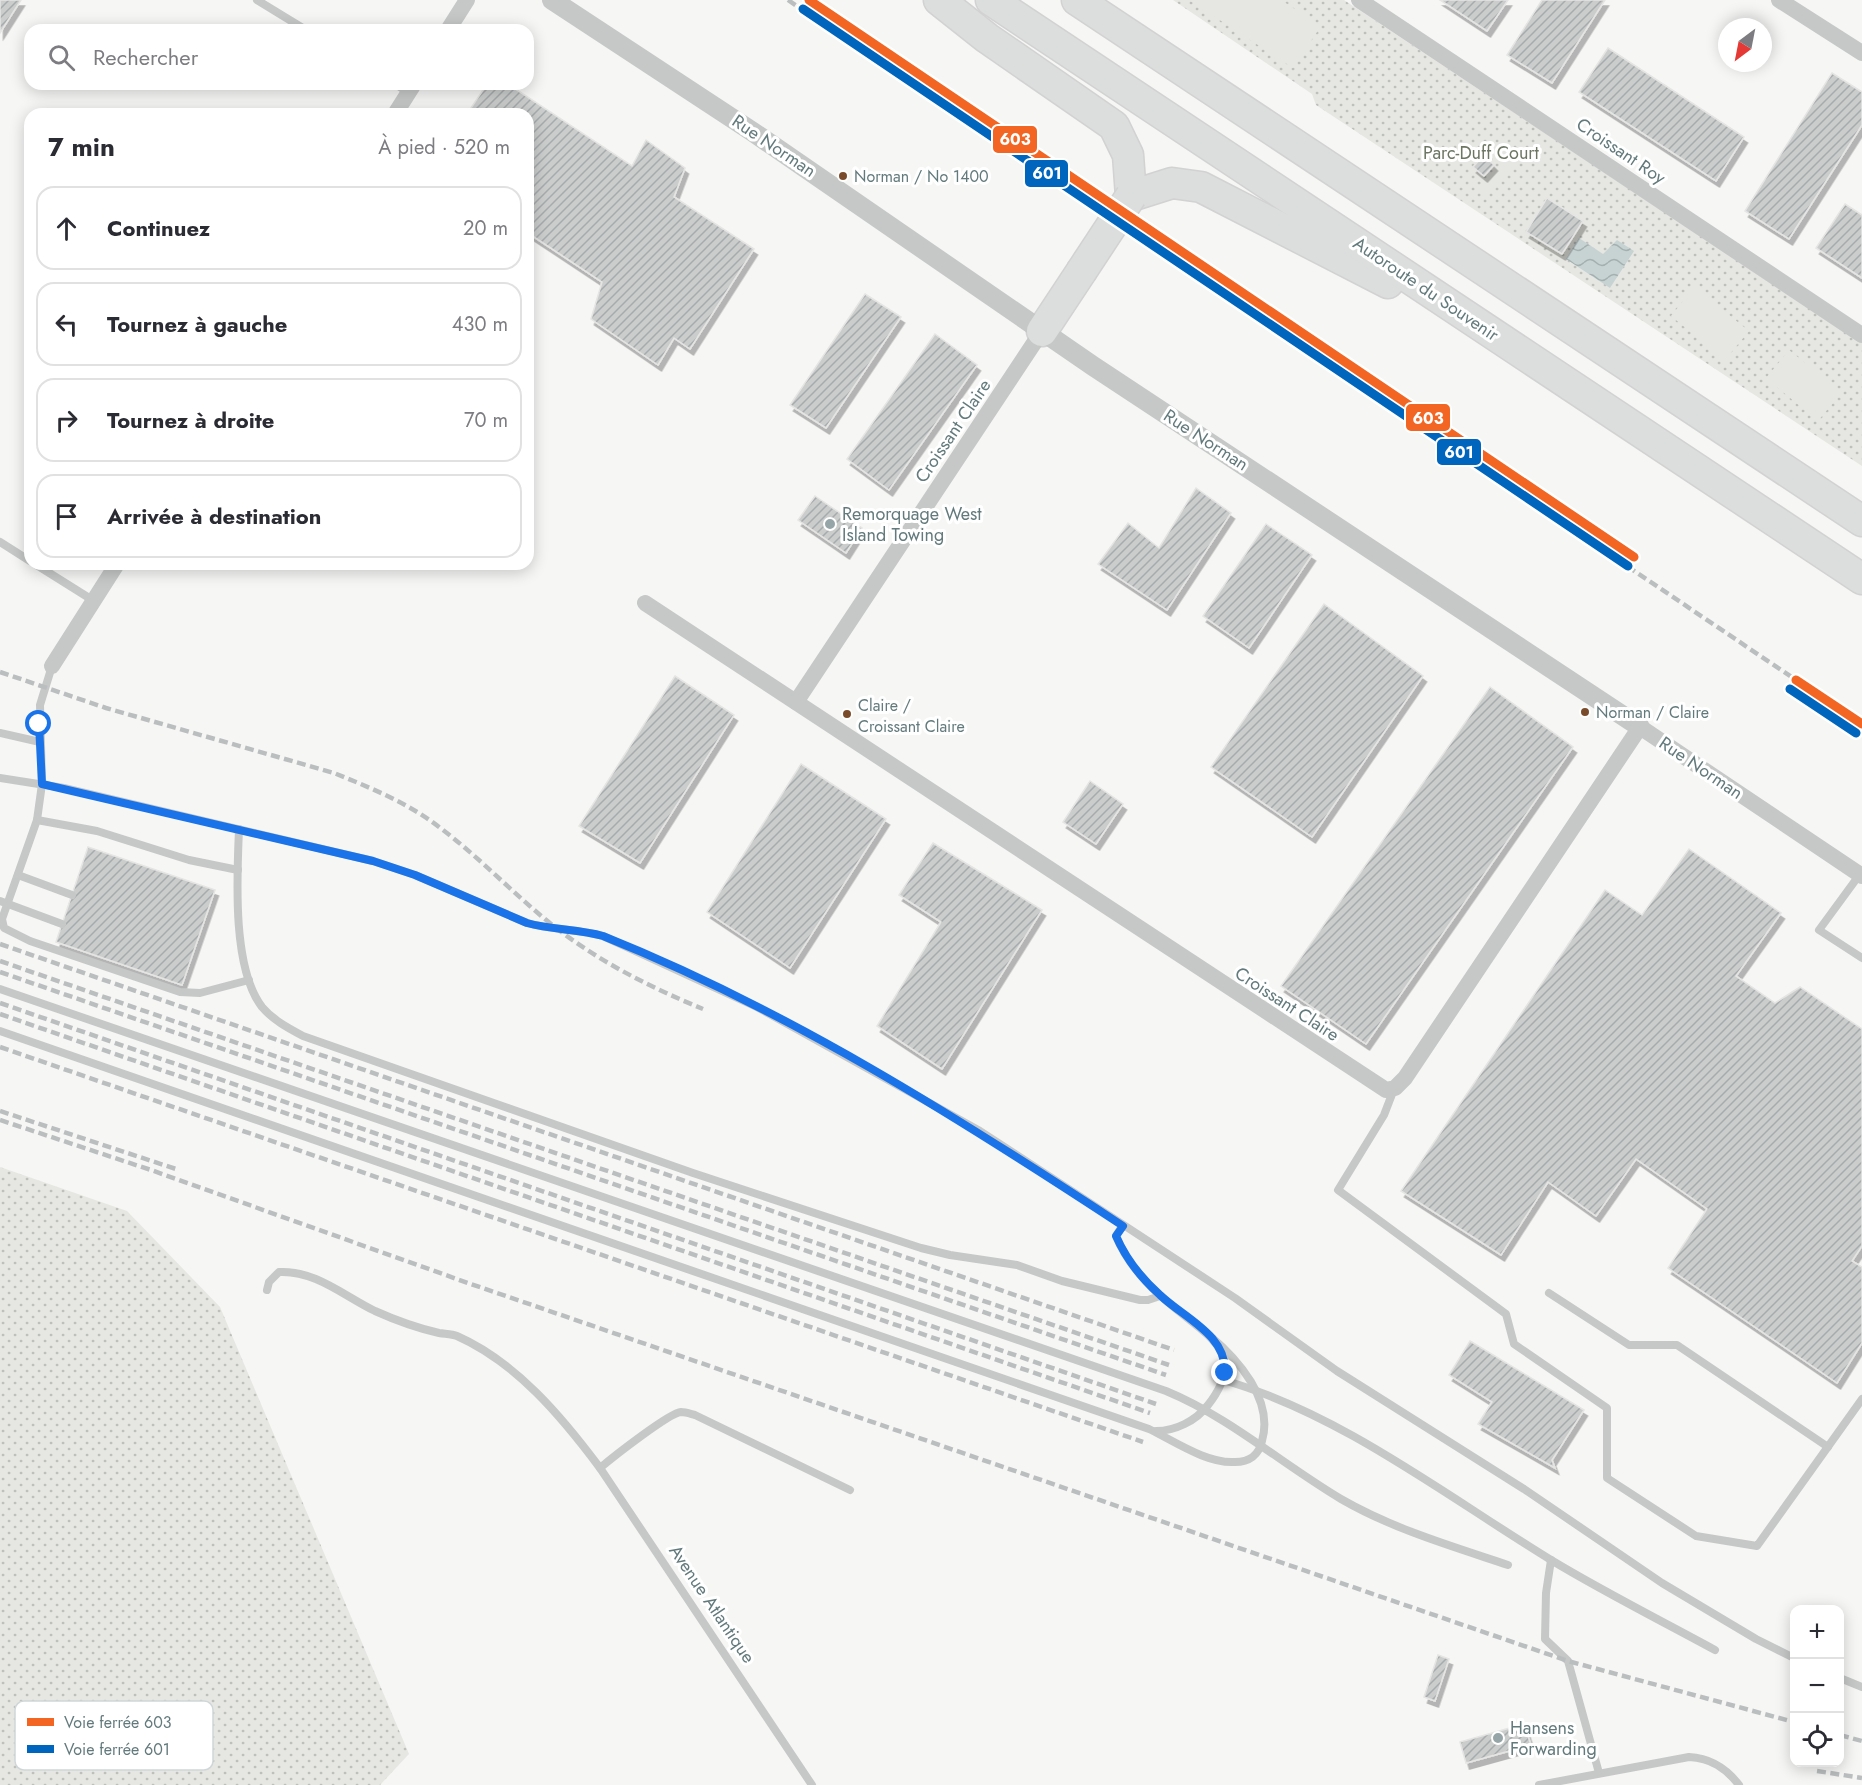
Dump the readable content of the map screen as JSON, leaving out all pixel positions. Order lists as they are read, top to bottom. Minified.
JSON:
{"streets":{"highway":["Autoroute du Souvenir"],"street":["Rue Norman","Croissant Roy","Croissant Claire"],"lane":["Avenue Atlantique"]},"crossings":[["Rue Norman","Croissant Claire"]],"parks":["Parc-Duff Court"],"places":["Norman / No 1400","Remorquage West Island Towing","Norman / Claire","Claire / Croissant Claire","Hansens Forwarding"],"lines":["rail line 603","rail line 601"],"legend":["Voie ferrée 603","Voie ferrée 601"],"north":"bottom left","page":{"search":"Rechercher","heading":["7 min","À pied · 520 m"],"list":[["Continuez","20 m"],["Tournez à gauche","430 m"],["Tournez à droite","70 m"],"Arrivée à destination"],"map_buttons":["+","−"]}}
